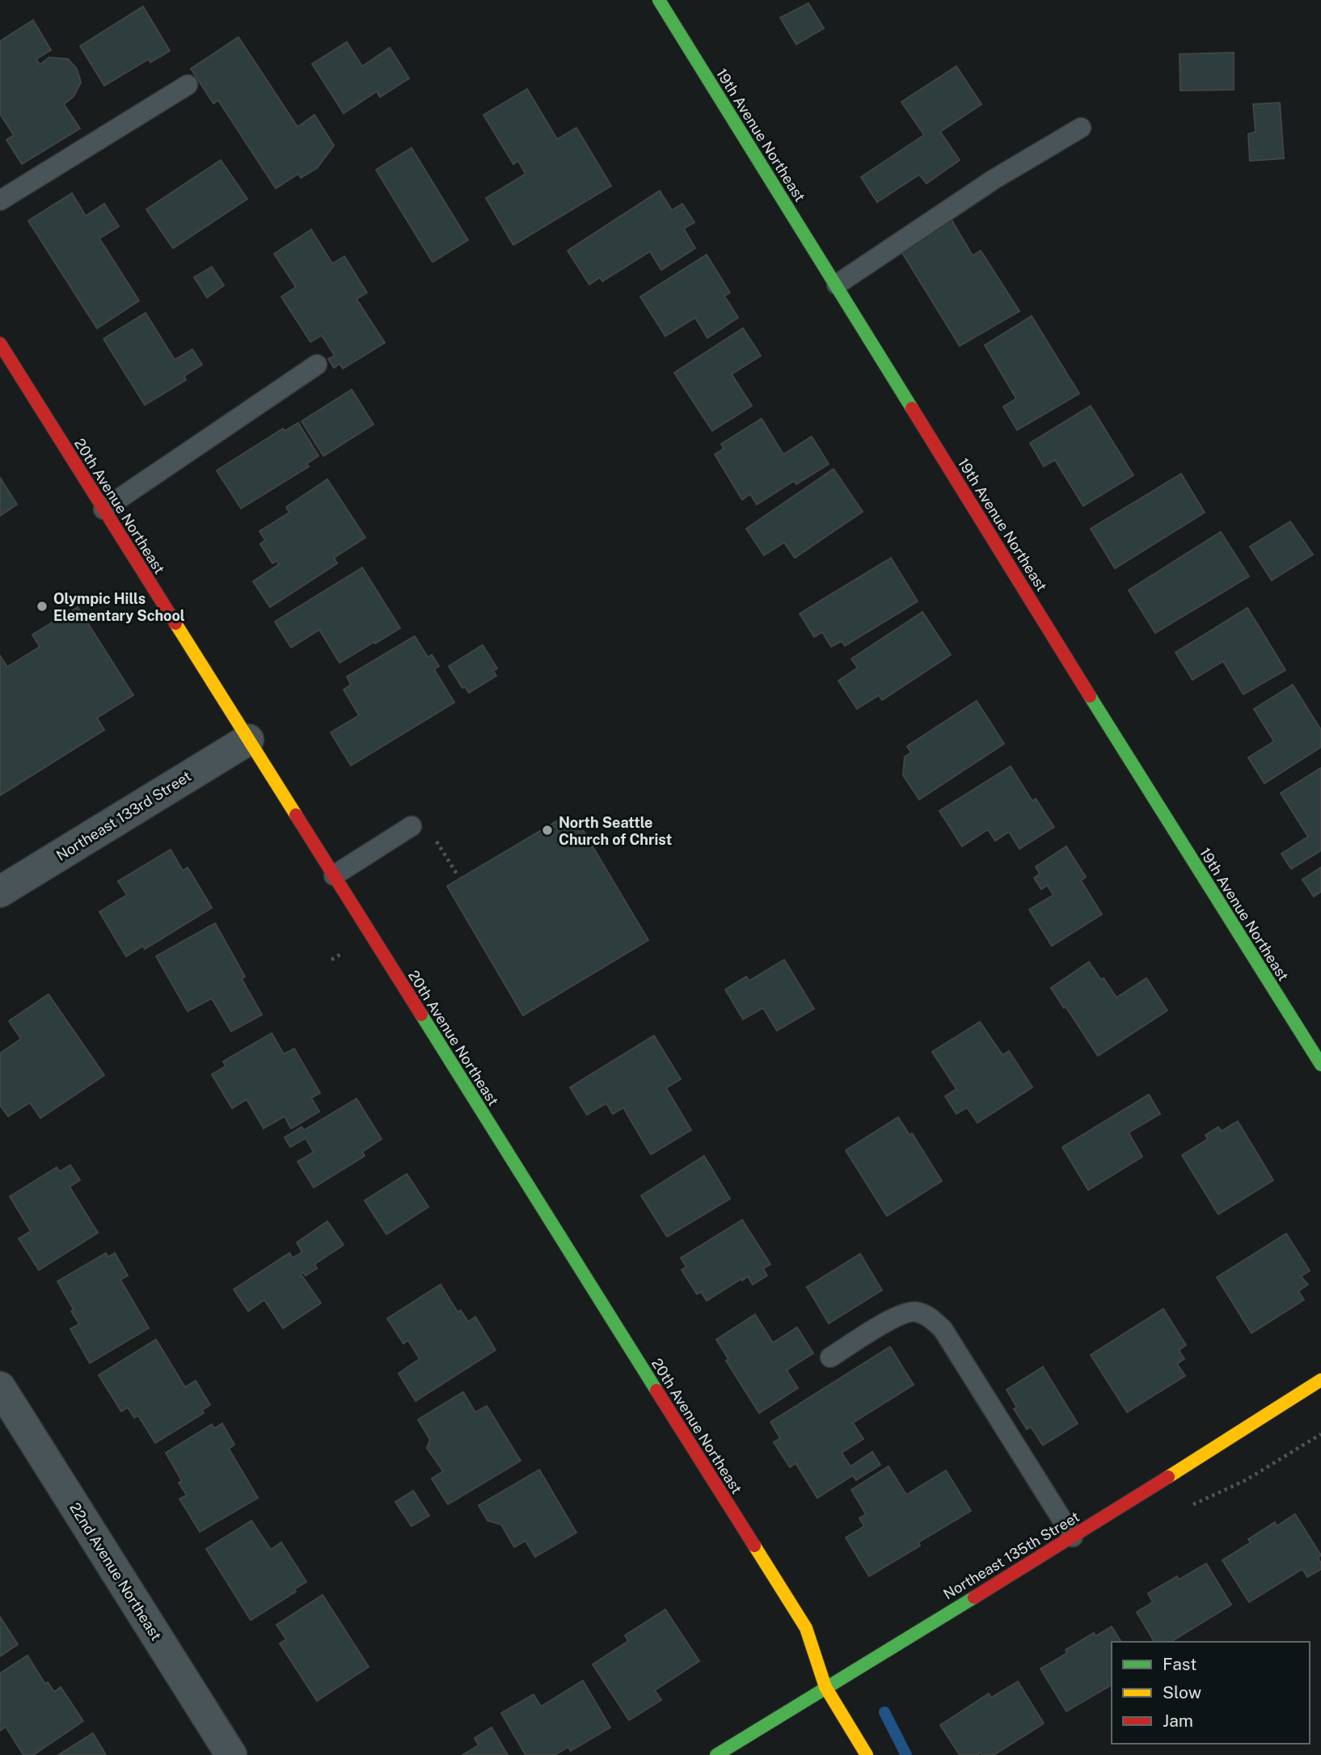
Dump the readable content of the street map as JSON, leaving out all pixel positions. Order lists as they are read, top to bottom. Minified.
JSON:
{"streets":{"street":["19th Avenue Northeast","20th Avenue Northeast","Northeast 133rd Street","Northeast 135th Street","22nd Avenue Northeast"]},"crossings":[["20th Avenue Northeast","Northeast 133rd Street"],["20th Avenue Northeast","Northeast 135th Street"]],"places":["Olympic Hills Elementary School","North Seattle Church of Christ"],"legend":["Fast","Slow","Jam"]}
